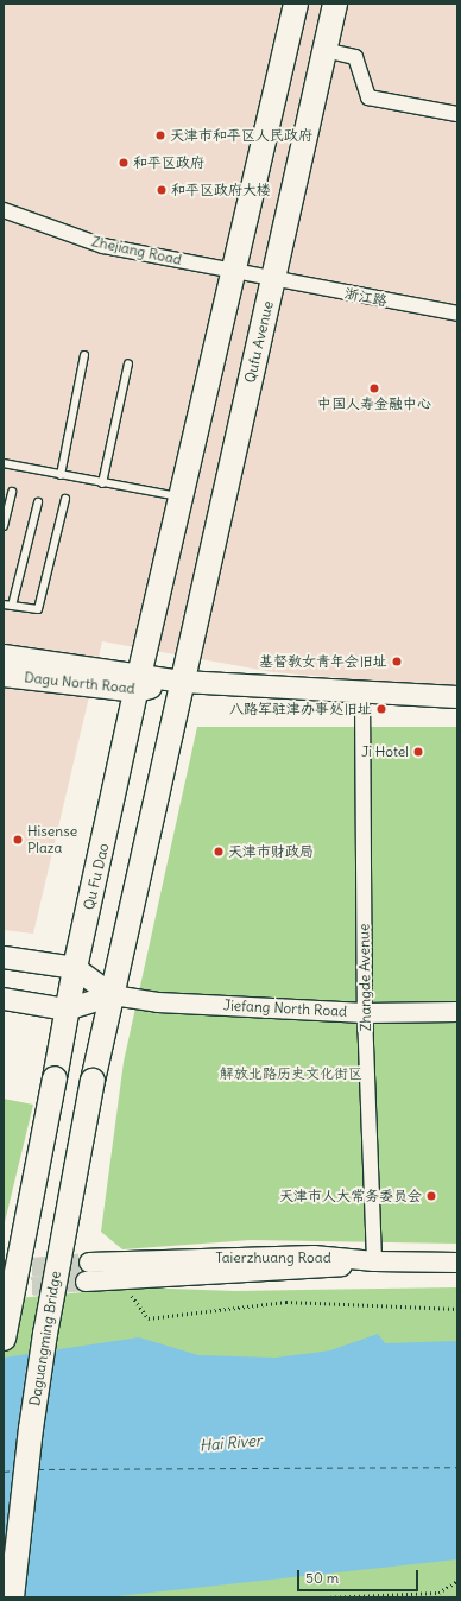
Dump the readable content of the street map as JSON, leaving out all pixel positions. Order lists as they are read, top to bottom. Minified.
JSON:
{"streets":{"main road":["Qufu Avenue","Dagu North Road","Qu Fu Dao","Jiefang North Road","Daguangming Bridge"],"street":["Zhejiang Road","浙江路","Zhangde Avenue","Taierzhuang Road"]},"crossings":[["Zhejiang Road","浙江路"],["Zhejiang Road","Qufu Avenue"],["浙江路","Qufu Avenue"],["Qufu Avenue","Dagu North Road"],["Dagu North Road","Qu Fu Dao"],["Dagu North Road","Zhangde Avenue"],["Qu Fu Dao","Jiefang North Road"],["Zhangde Avenue","Jiefang North Road"],["Zhangde Avenue","Taierzhuang Road"],["Jiefang North Road","Daguangming Bridge"]],"water":["Hai River"],"parks":["解放北路历史文化街区"],"places":["天津市和平区人民政府","和平区政府","和平区政府大楼","中国人寿金融中心","基督教女青年会旧址","八路军驻津办事处旧址","Ji Hotel","Hisense Plaza","天津市财政局","天津市人大常务委员会"],"scale_bar":"50 m"}
